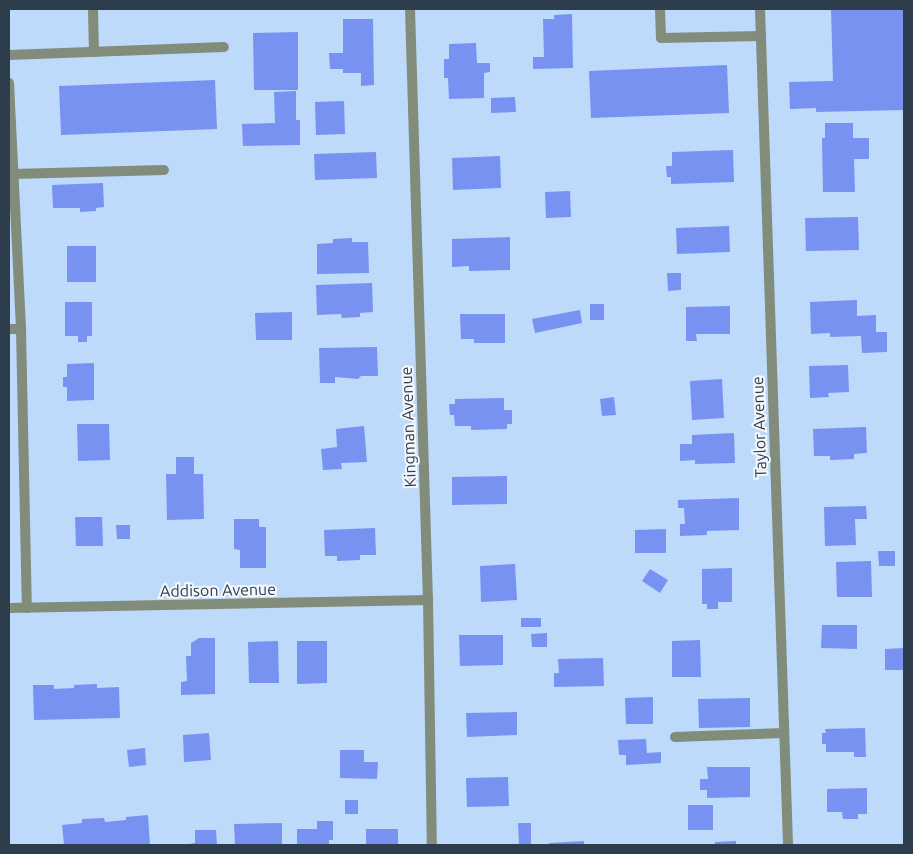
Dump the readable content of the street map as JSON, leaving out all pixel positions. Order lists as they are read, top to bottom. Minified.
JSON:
{"streets":{"street":["Kingman Avenue","Taylor Avenue","Addison Avenue"]},"crossings":[["Kingman Avenue","Addison Avenue"]]}
